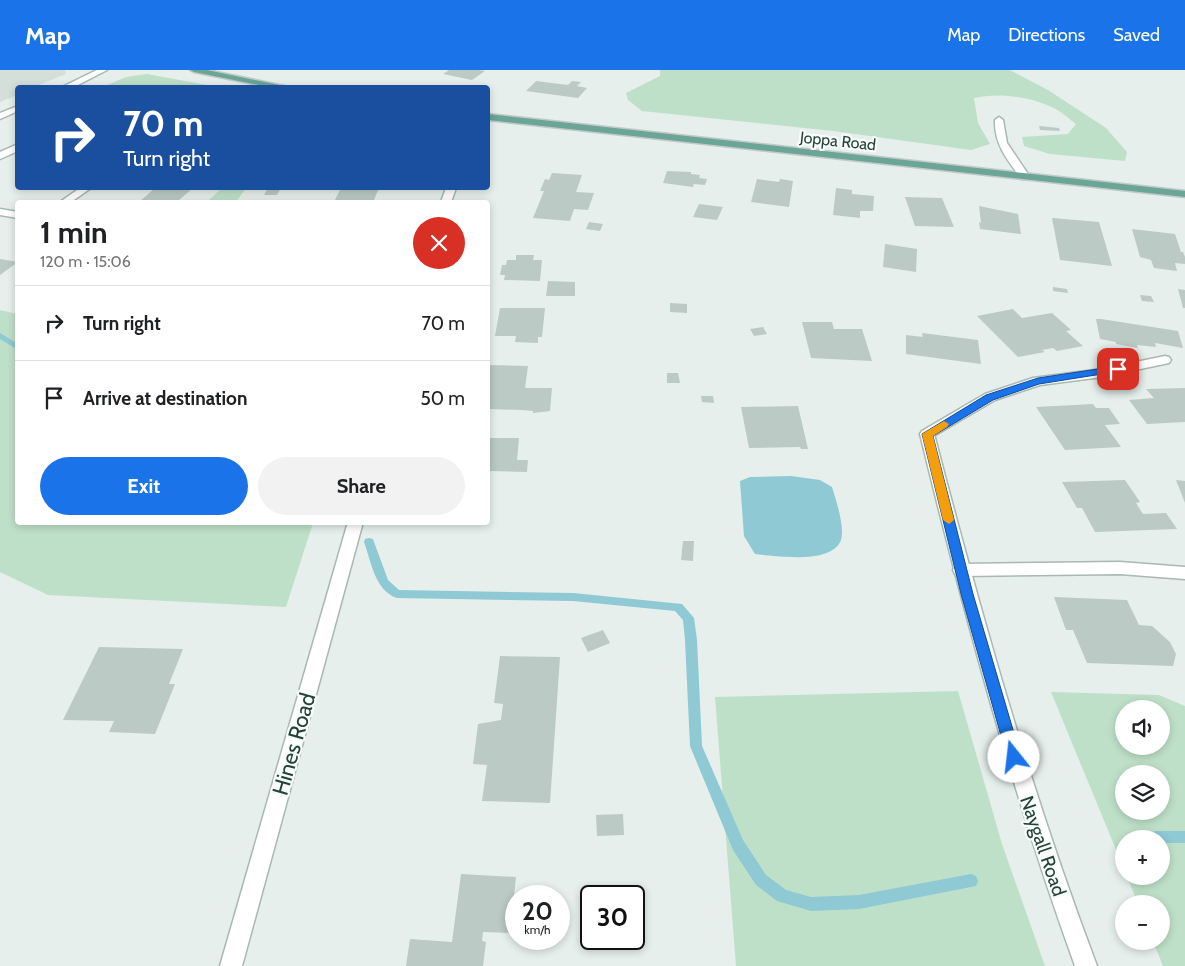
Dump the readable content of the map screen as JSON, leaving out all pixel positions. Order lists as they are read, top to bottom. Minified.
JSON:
{"streets":{"main road":["Joppa Road"],"street":["Hines Road","Naygall Road"]},"page":{"header":"Map","nav":["Map","Directions","Saved"],"turn":["70 m","Turn right"],"heading":["1 min","120 m · 15:06"],"list":[{"name":"Turn right","value":"70 m"},{"name":"Arrive at destination","value":"50 m"}],"buttons":["Exit","Share"],"map_buttons":["+","−"],"speed":"20 km/h","limit":"30"}}
